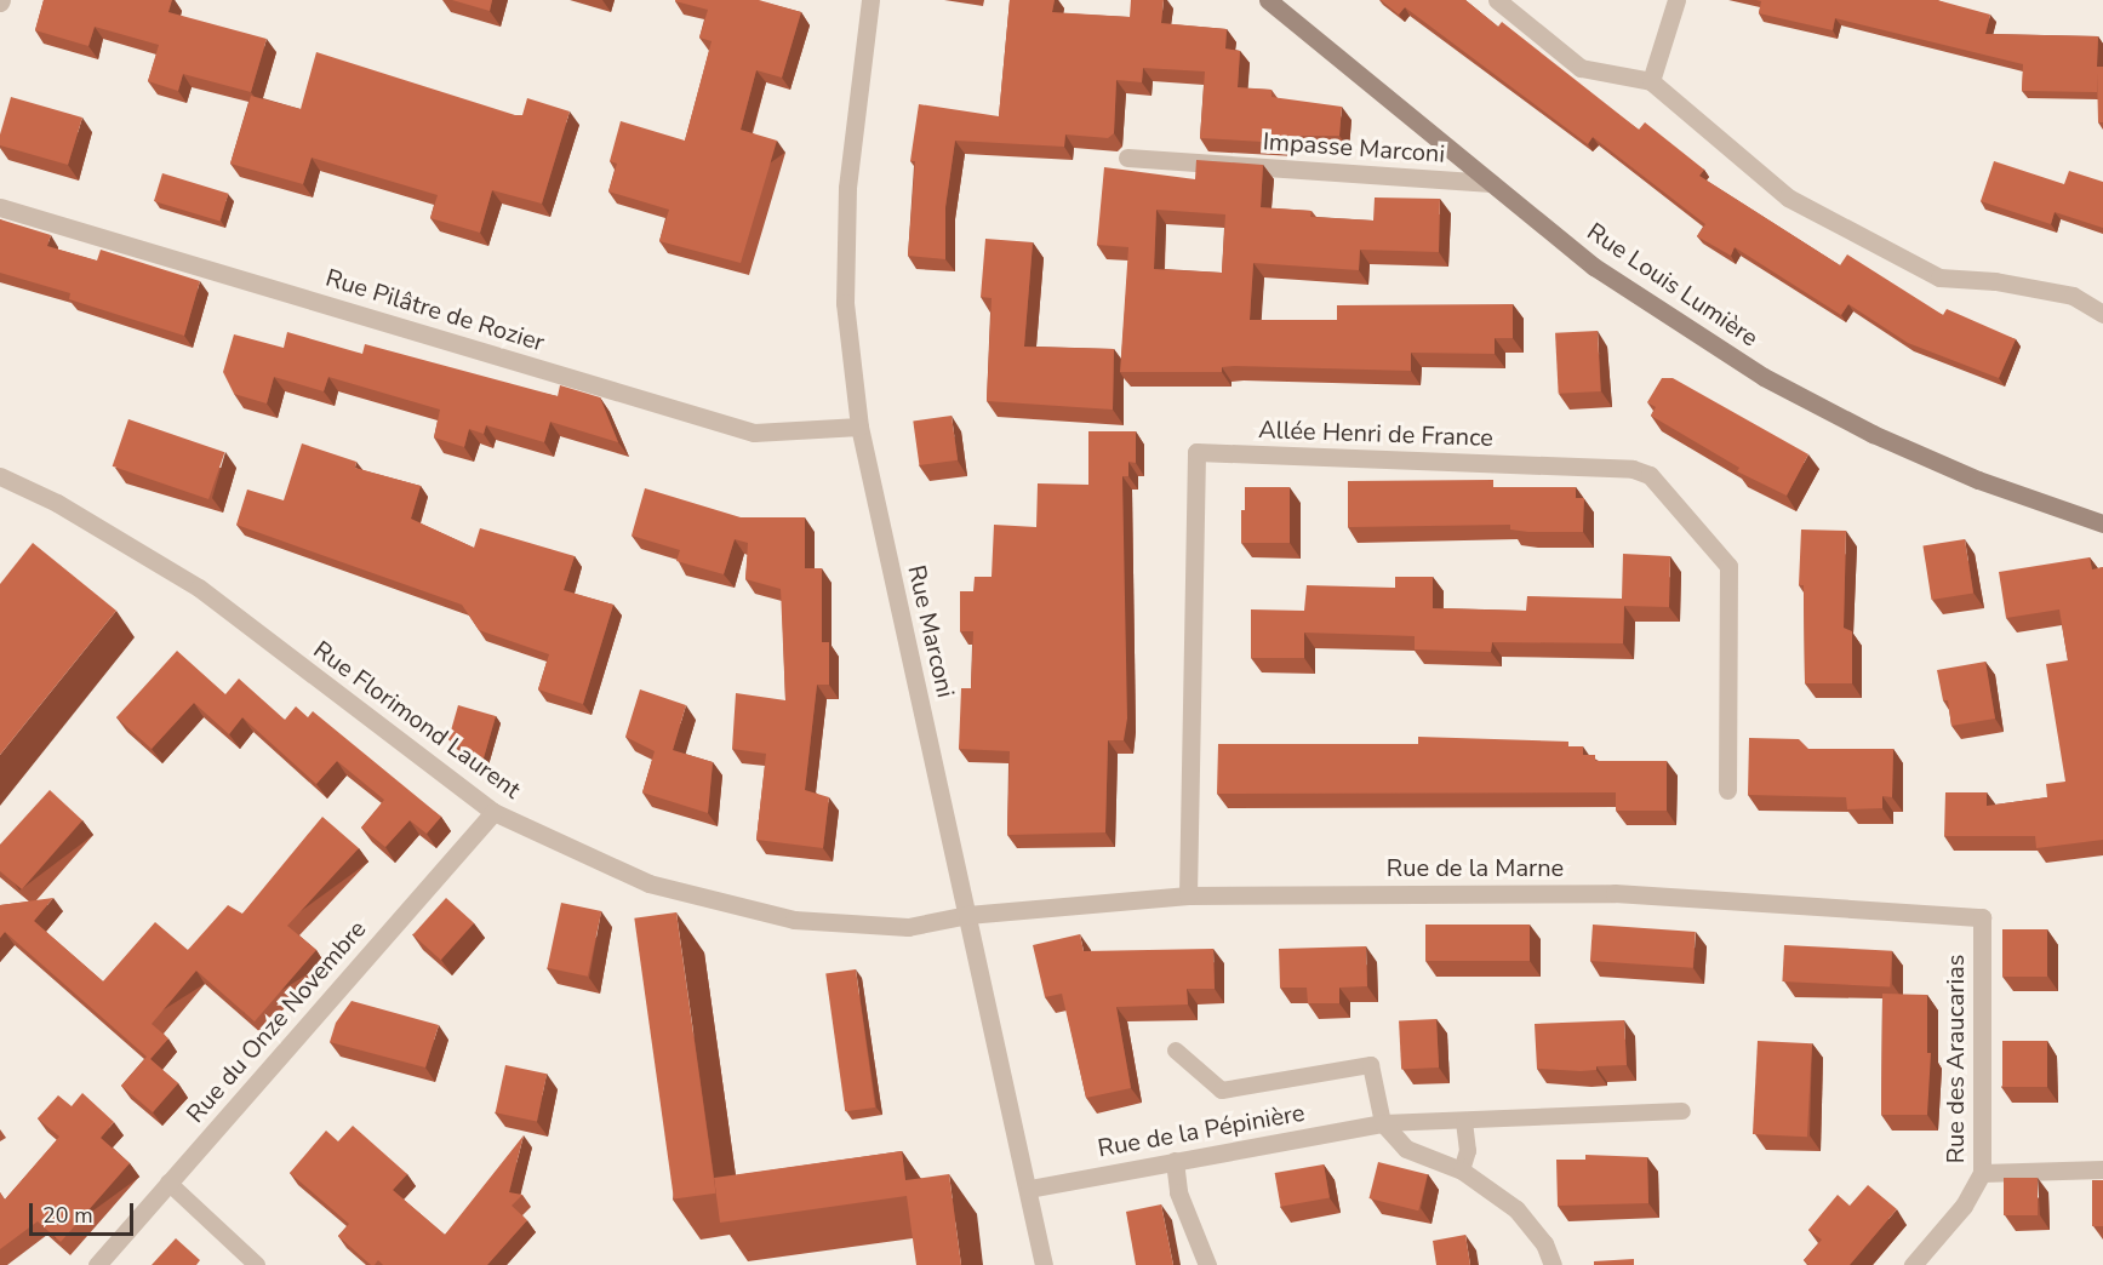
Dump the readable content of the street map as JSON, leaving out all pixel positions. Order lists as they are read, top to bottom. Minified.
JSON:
{"streets":{"main road":["Rue Louis Lumière"],"street":["Impasse Marconi","Rue Pilâtre de Rozier","Allée Henri de France","Rue Marconi","Rue Florimond Laurent","Rue de la Marne","Rue du Onze Novembre","Rue des Araucarias","Rue de la Pépinière"]},"crossings":[["Impasse Marconi","Rue Louis Lumière"],["Rue Pilâtre de Rozier","Rue Marconi"],["Allée Henri de France","Rue de la Marne"],["Rue Marconi","Rue Florimond Laurent"],["Rue Marconi","Rue de la Marne"],["Rue Marconi","Rue de la Pépinière"],["Rue Florimond Laurent","Rue de la Marne"],["Rue Florimond Laurent","Rue du Onze Novembre"],["Rue de la Marne","Rue des Araucarias"]],"scale_bar":"20 m"}
